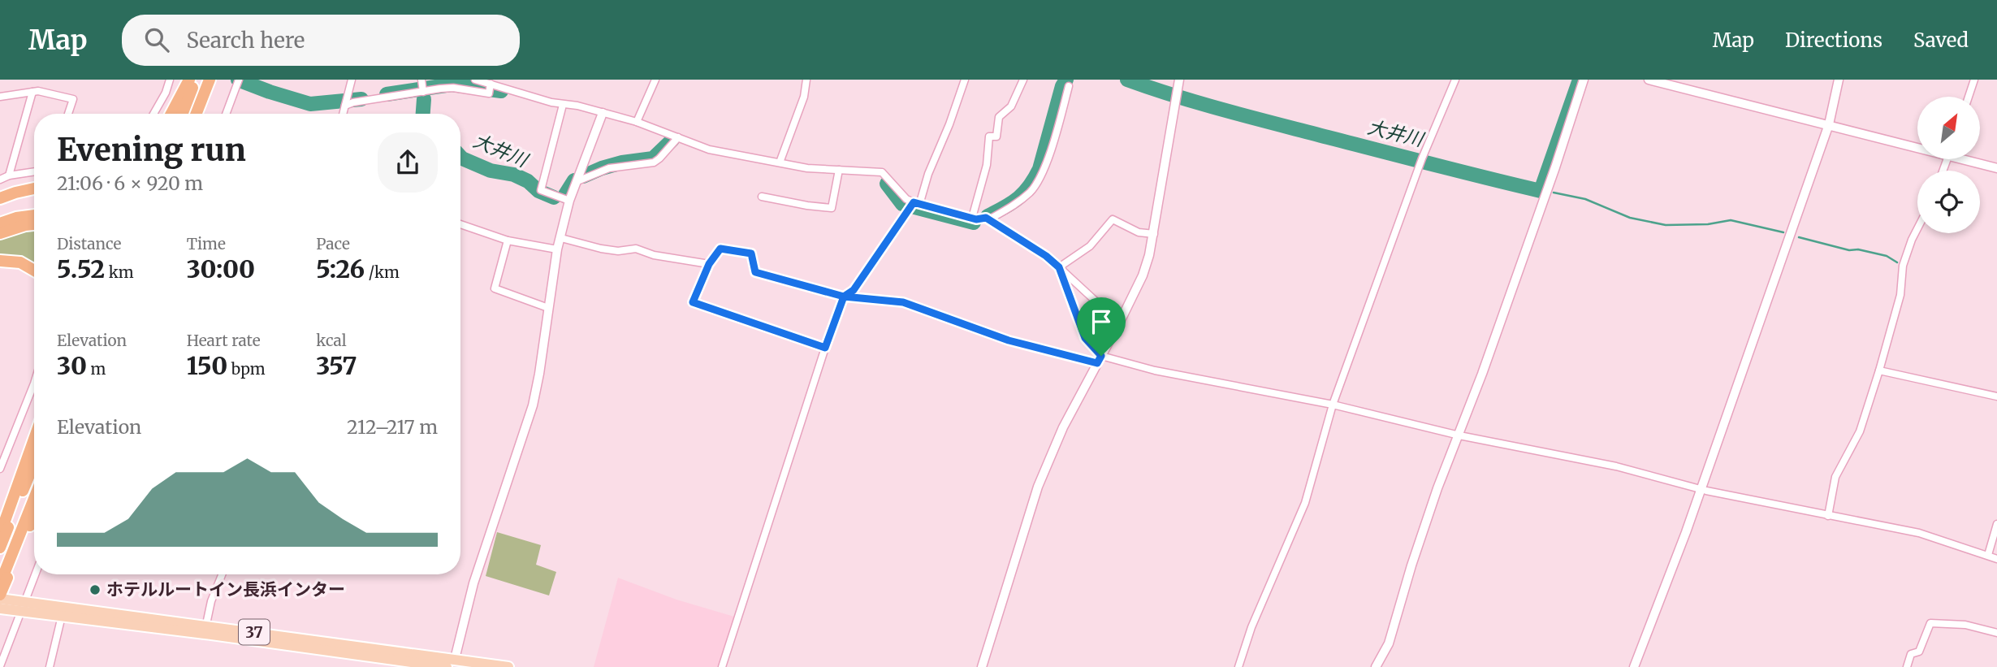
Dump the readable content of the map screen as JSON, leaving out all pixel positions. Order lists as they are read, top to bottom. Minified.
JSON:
{"streets":{"main road":["37"]},"water":["大井川"],"places":["ホテルルートイン長浜インター"],"north":"top right","page":{"header":"Map","search":"Search here","nav":["Map","Directions","Saved"],"heading":["Evening run","21:06 · 6 × 920 m"],"stats":[["Distance","5.52 km"],["Time","30:00"],["Pace","5:26 /km"],["Elevation","30 m"],["Heart rate","150 bpm"],["kcal","357"]],"chart":["Elevation","212–217 m"]}}
